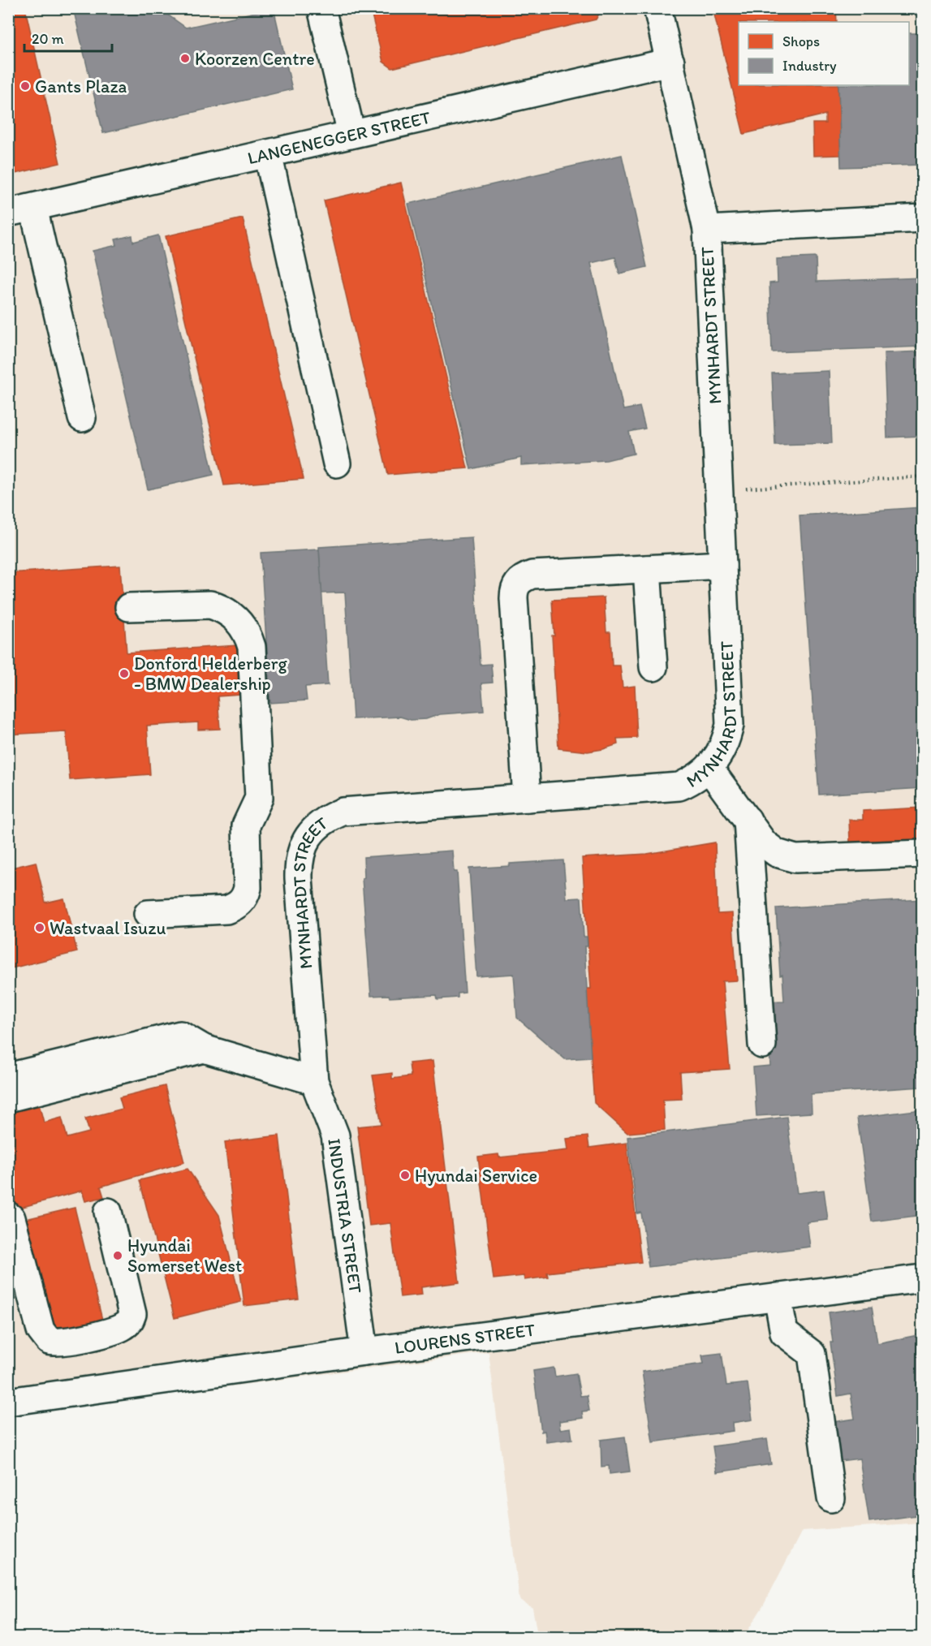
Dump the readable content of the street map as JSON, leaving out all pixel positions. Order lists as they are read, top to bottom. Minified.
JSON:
{"streets":{"street":["LANGENEGGER STREET","MYNHARDT STREET","INDUSTRIA STREET","LOURENS STREET"]},"crossings":[["LANGENEGGER STREET","MYNHARDT STREET"],["MYNHARDT STREET","INDUSTRIA STREET"],["INDUSTRIA STREET","LOURENS STREET"]],"places":["Koorzen Centre","Gants Plaza","Donford Helderberg - BMW Dealership","Wastvaal Isuzu","Hyundai Service","Hyundai Somerset West"],"legend":["Shops","Industry"],"scale_bar":"20 m"}
